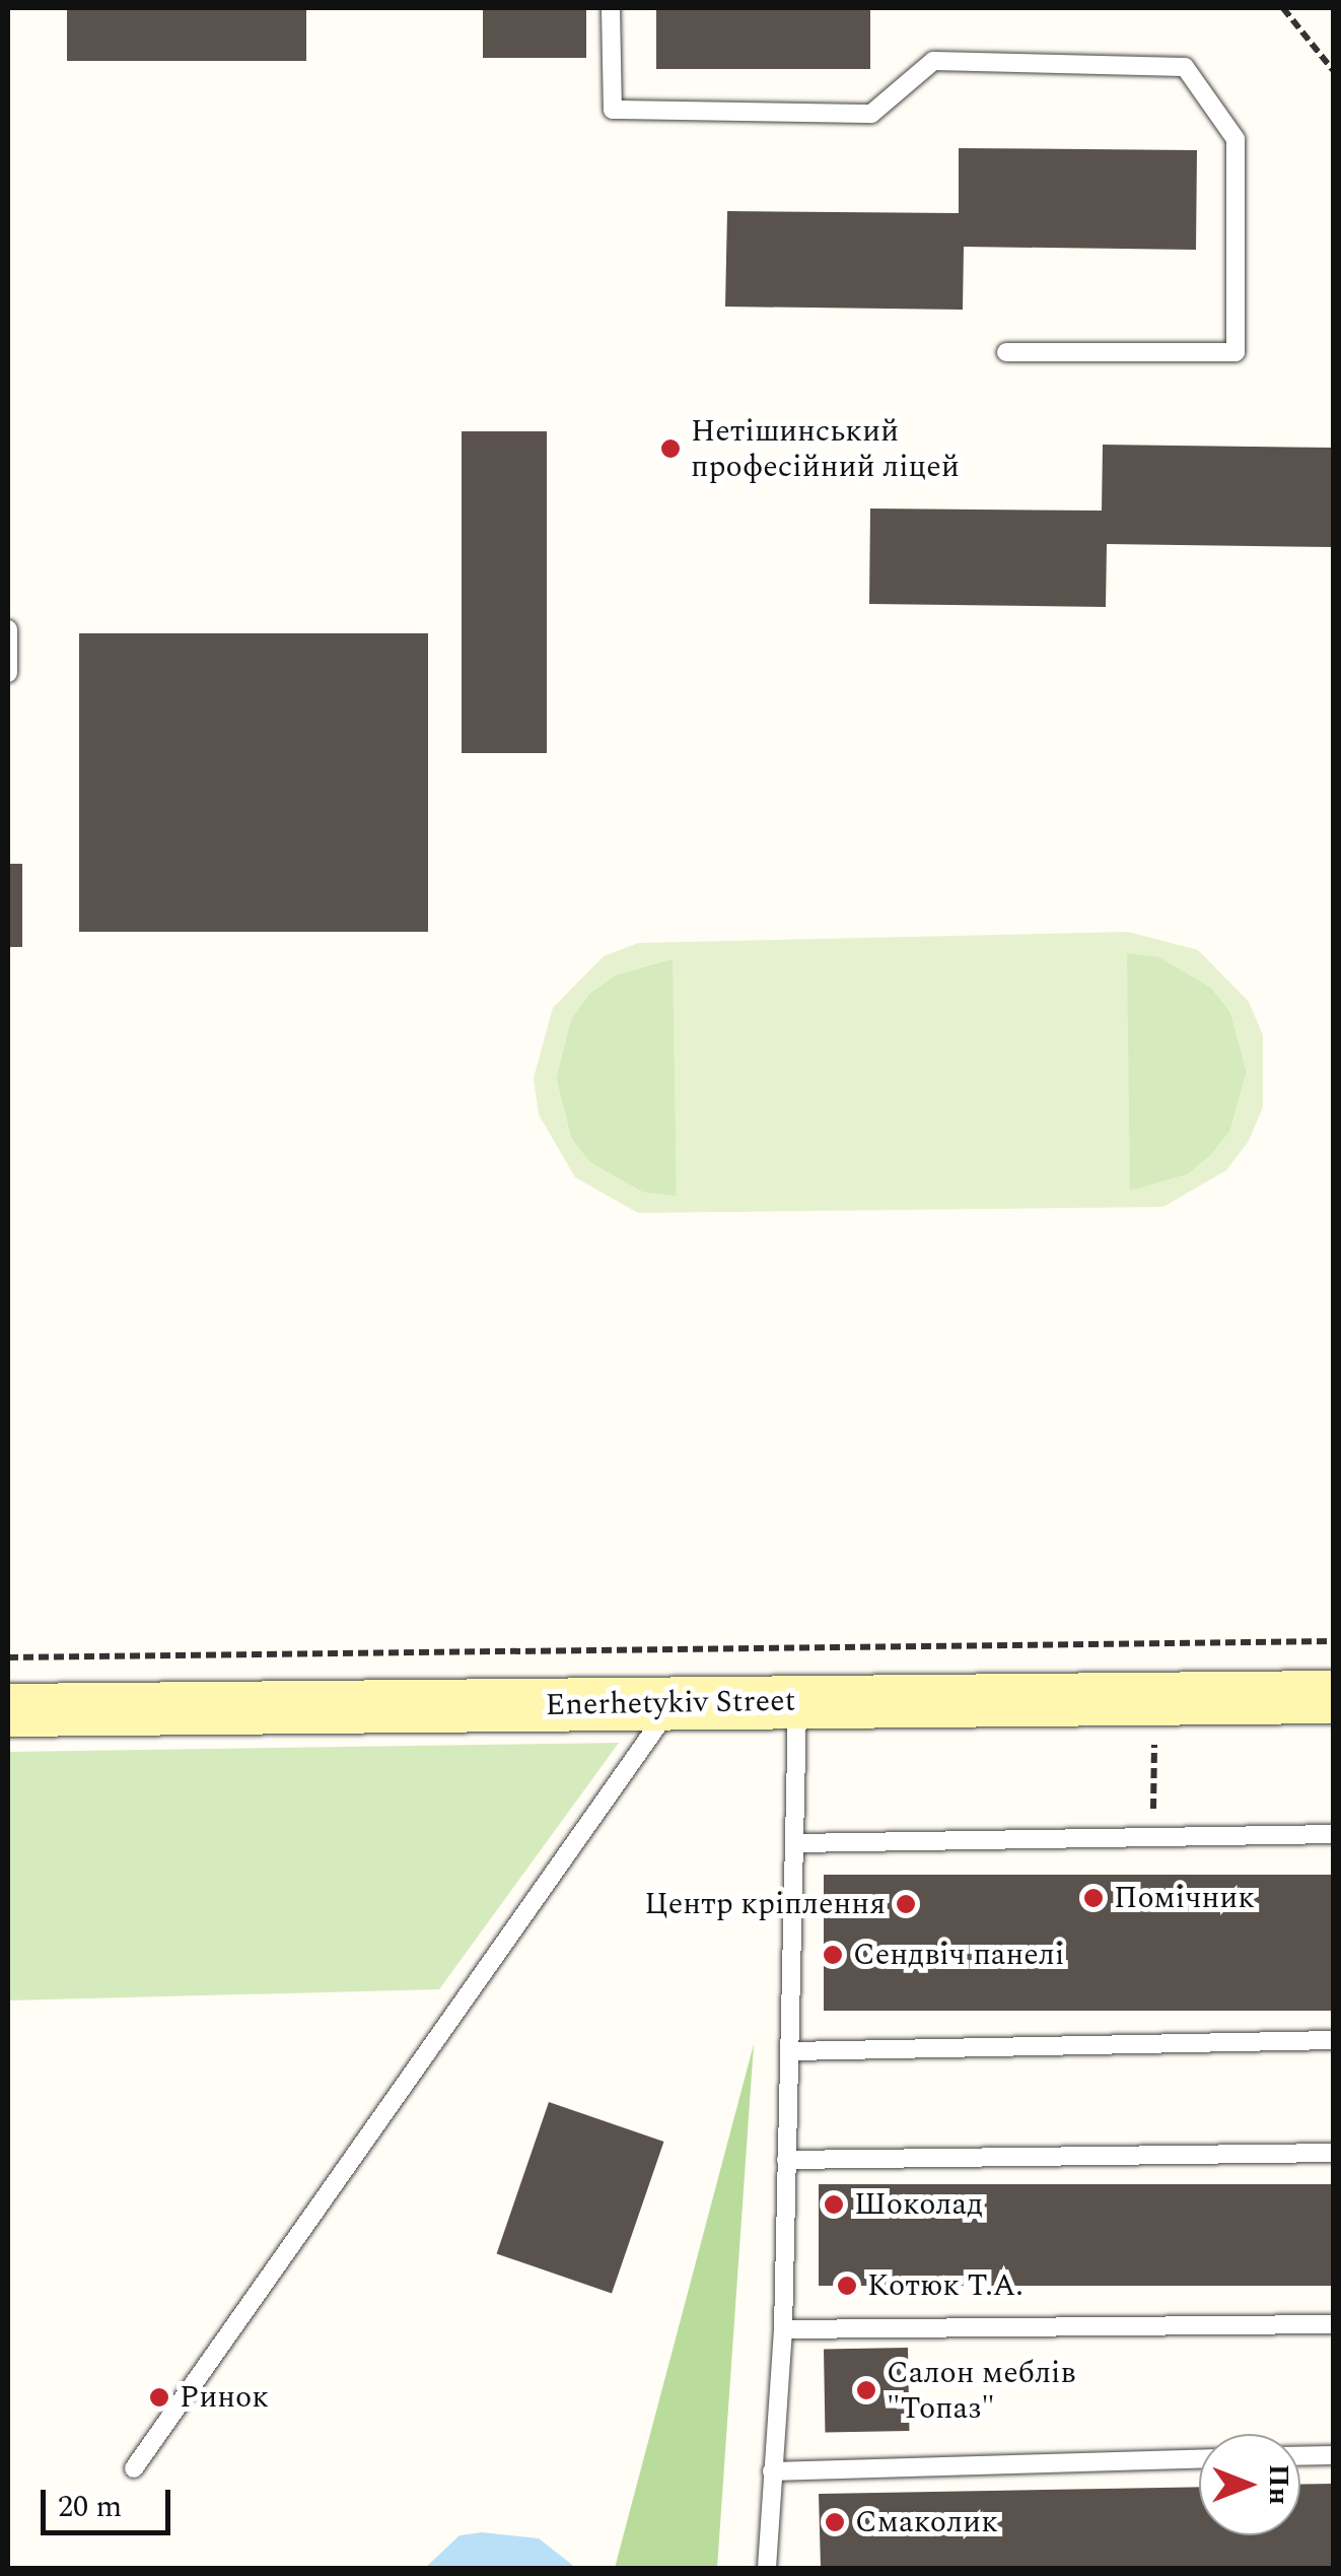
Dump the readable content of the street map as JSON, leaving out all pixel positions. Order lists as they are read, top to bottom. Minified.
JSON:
{"streets":{"main road":["Enerhetykiv Street"]},"places":["Нетішинський професійний ліцей","Помічник","Центр кріплення","Сендвіч панелі","Шоколад","Котюк Т.А.","Салон меблів \"Топаз\"","Ринок","Смаколик"],"scale_bar":"20 m","north":"right"}
